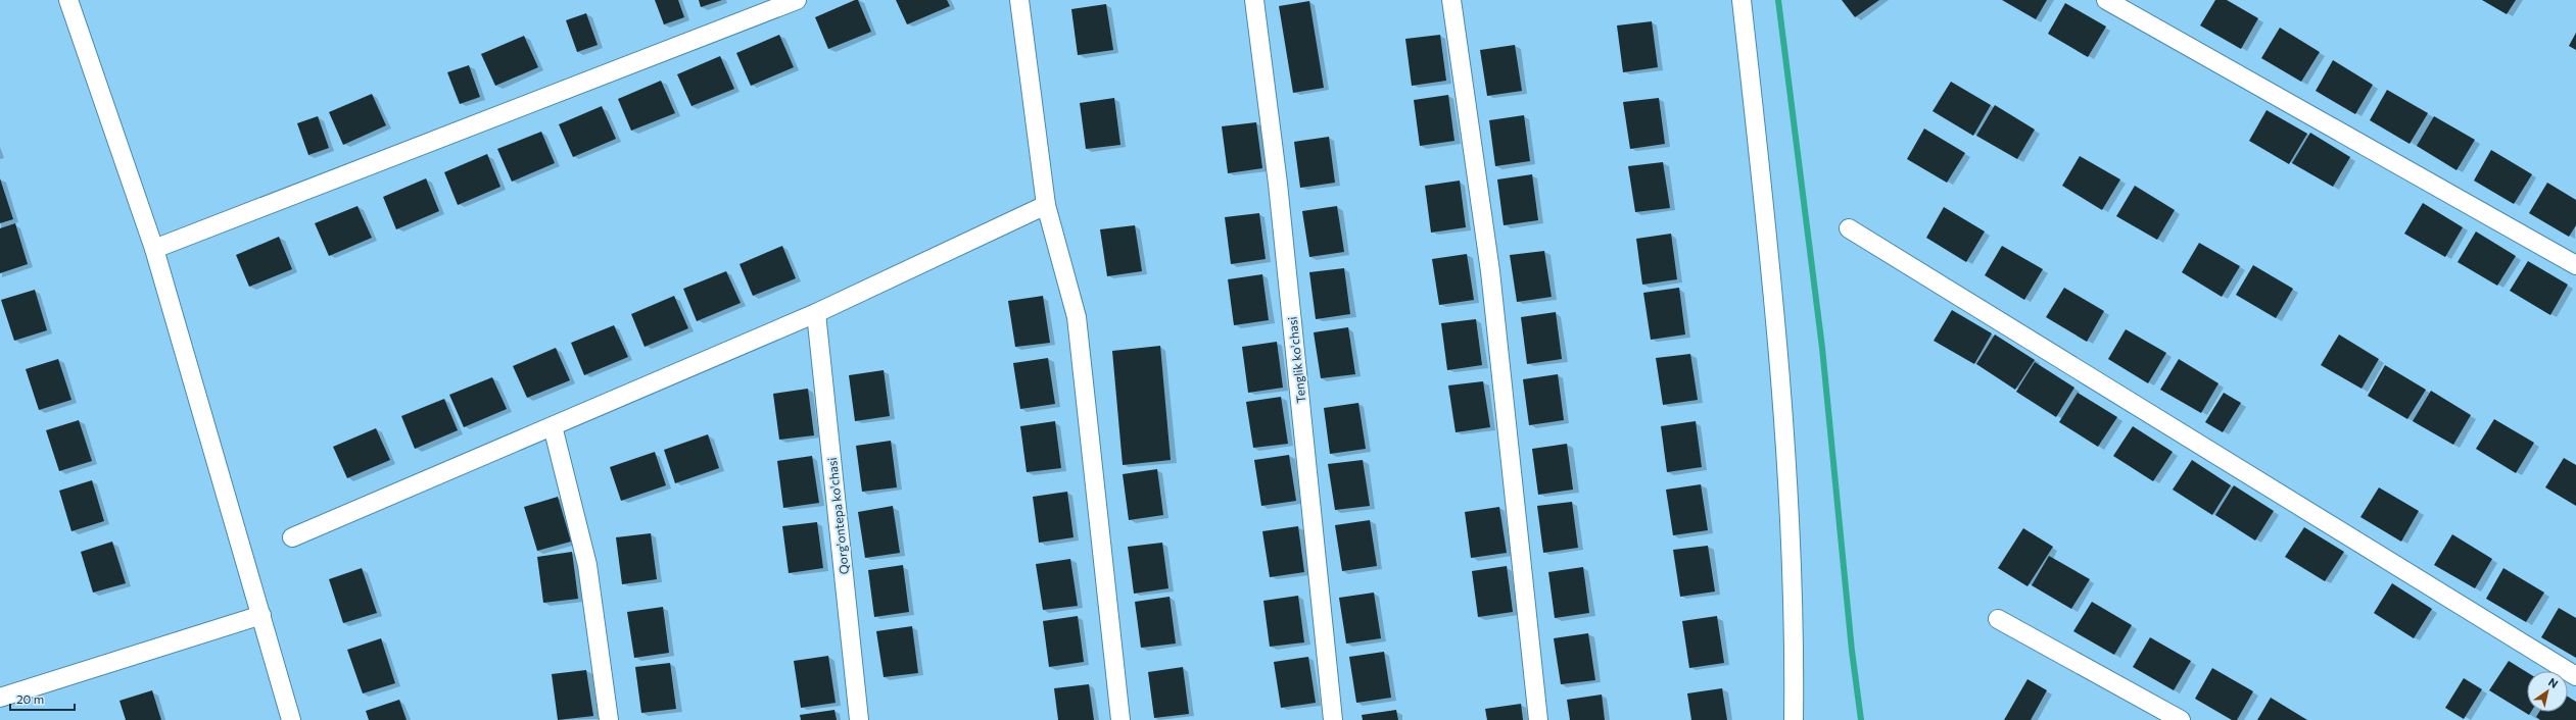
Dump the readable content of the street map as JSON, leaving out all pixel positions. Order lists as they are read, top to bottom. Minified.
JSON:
{"streets":{"street":["Tenglik ko'chasi","Qorg'ontepa ko'chasi"]},"scale_bar":"20 m","north":"top right"}
